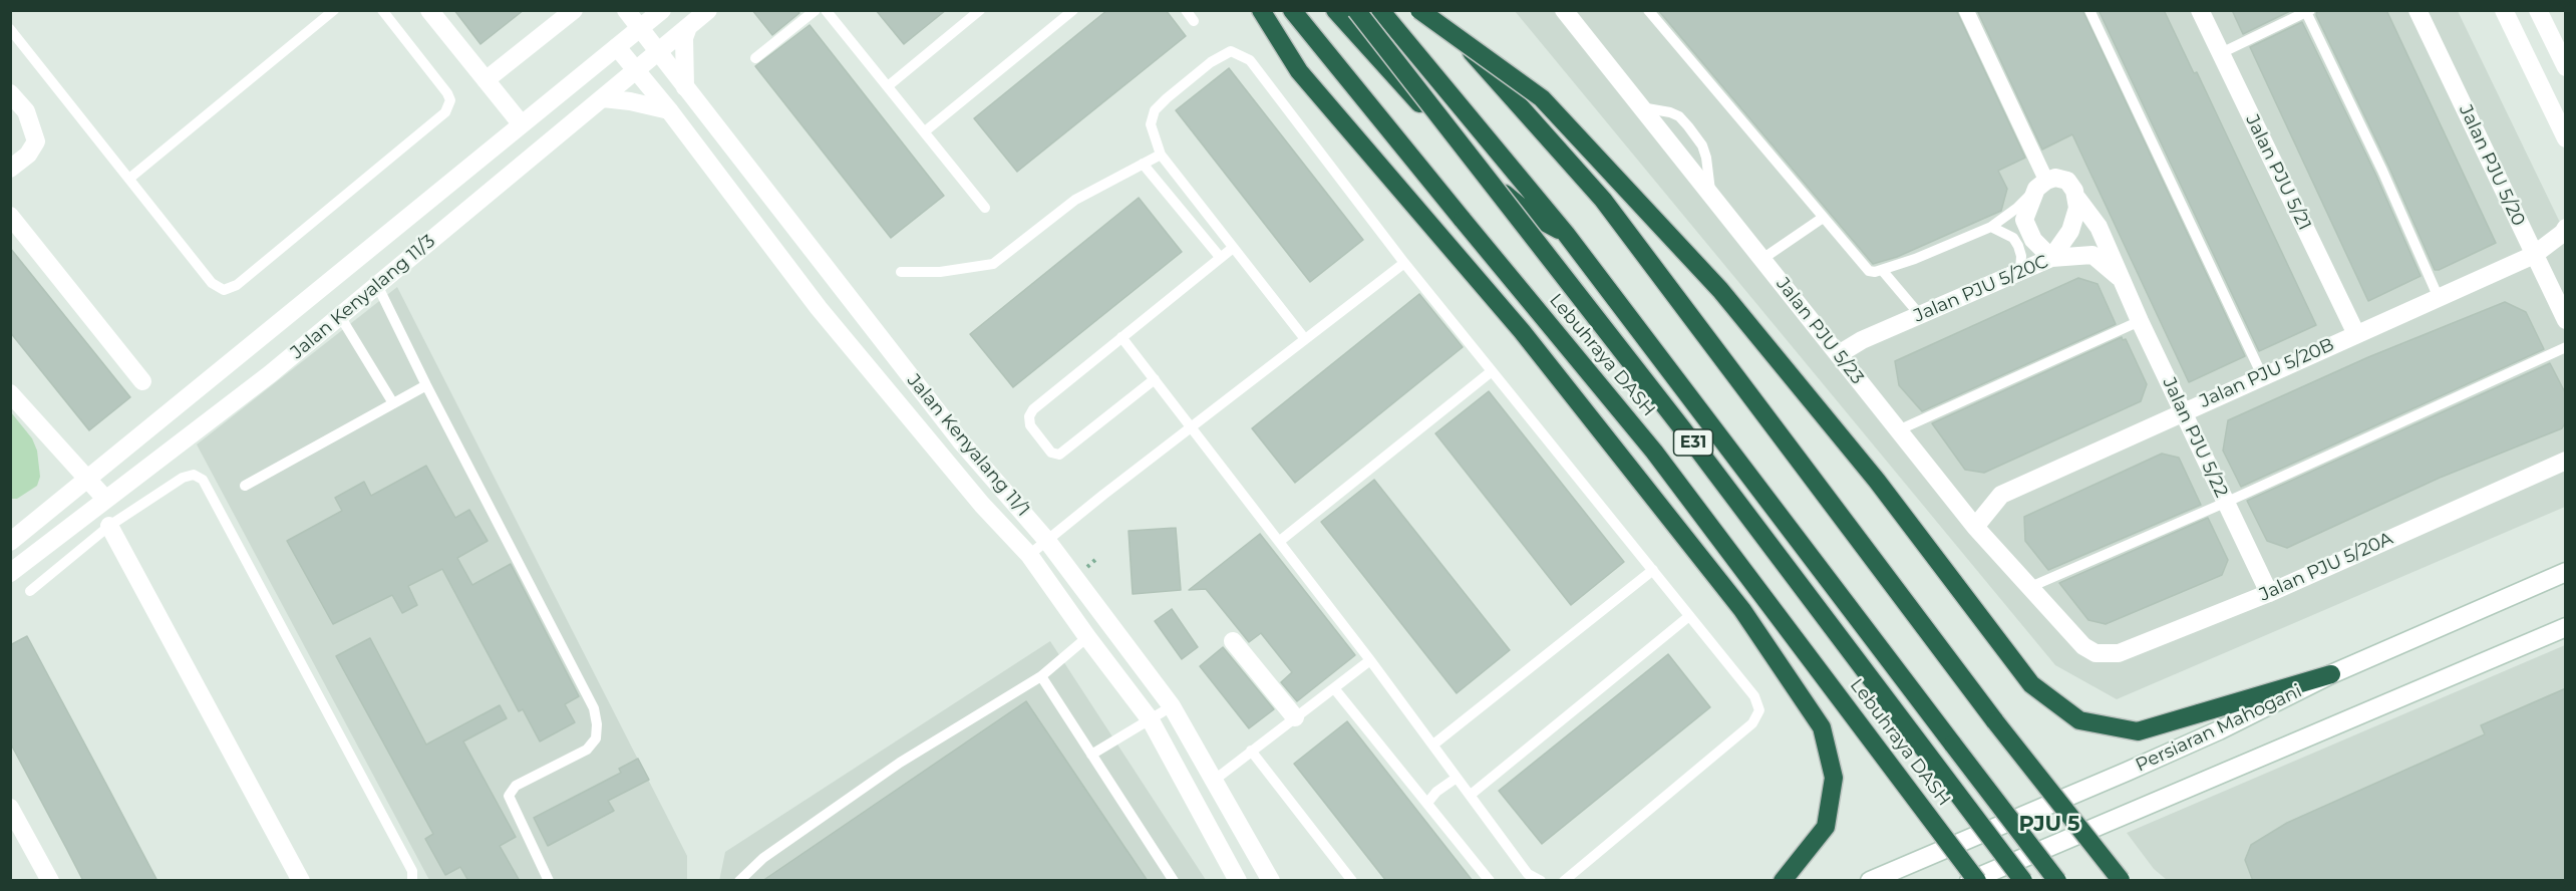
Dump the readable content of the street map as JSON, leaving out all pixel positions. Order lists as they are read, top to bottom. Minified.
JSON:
{"streets":{"highway":["Lebuhraya DASH","E31"],"street":["Jalan PJU 5/20","Jalan PJU 5/21","Jalan PJU 5/20C","Jalan Kenyalang 11/3","Jalan PJU 5/23","Jalan PJU 5/20B","Jalan PJU 5/22","Jalan Kenyalang 11/1","Jalan PJU 5/20A","Persiaran Mahogani"]},"crossings":[["Jalan PJU 5/20","Jalan PJU 5/20B"],["Jalan PJU 5/21","Jalan PJU 5/20B"],["Jalan PJU 5/20C","Jalan PJU 5/23"],["Jalan PJU 5/20C","Jalan PJU 5/22"],["Jalan Kenyalang 11/3","Jalan Kenyalang 11/1"],["Jalan PJU 5/23","Jalan PJU 5/20B"],["Jalan PJU 5/23","Jalan PJU 5/20A"],["Jalan PJU 5/20B","Jalan PJU 5/22"],["Jalan PJU 5/22","Jalan PJU 5/20A"]],"districts":["PJU 5"]}
